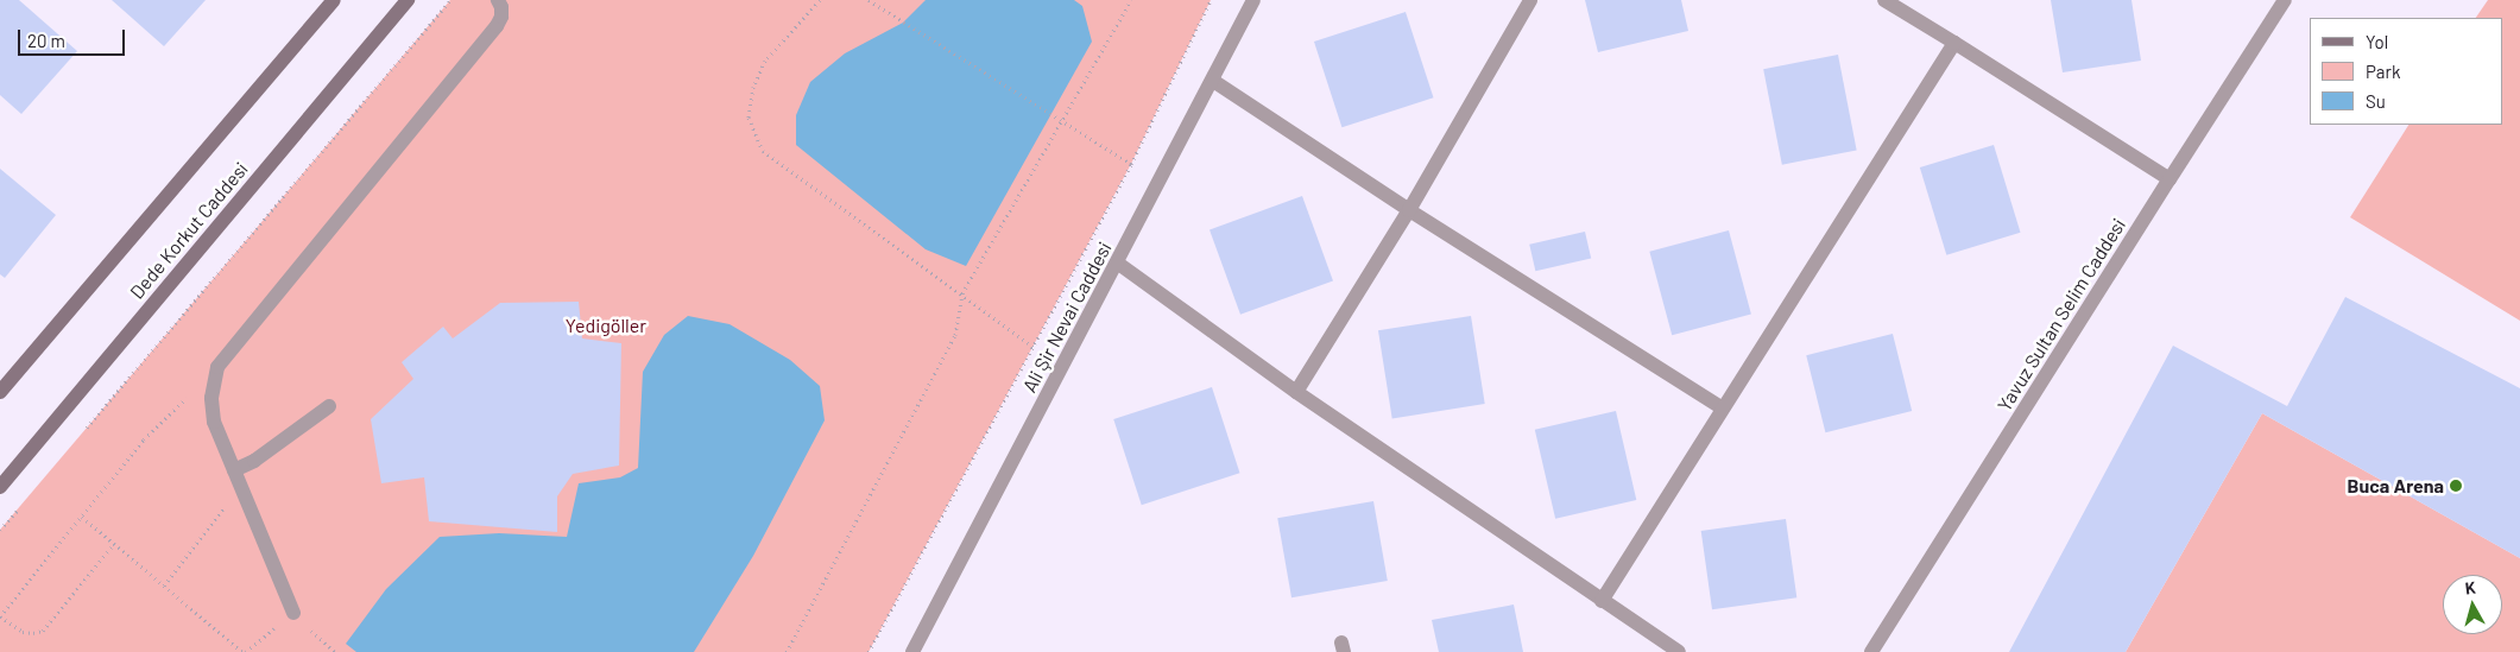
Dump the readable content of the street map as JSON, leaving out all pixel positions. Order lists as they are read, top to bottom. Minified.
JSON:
{"streets":{"main road":["Dede Korkut Caddesi"],"street":["Yavuz Sultan Selim Caddesi","Ali Şir Nevai Caddesi"]},"parks":["Yedigöller"],"places":["Buca Arena"],"legend":["Yol","Park","Su"],"scale_bar":"20 m","north":"top"}
